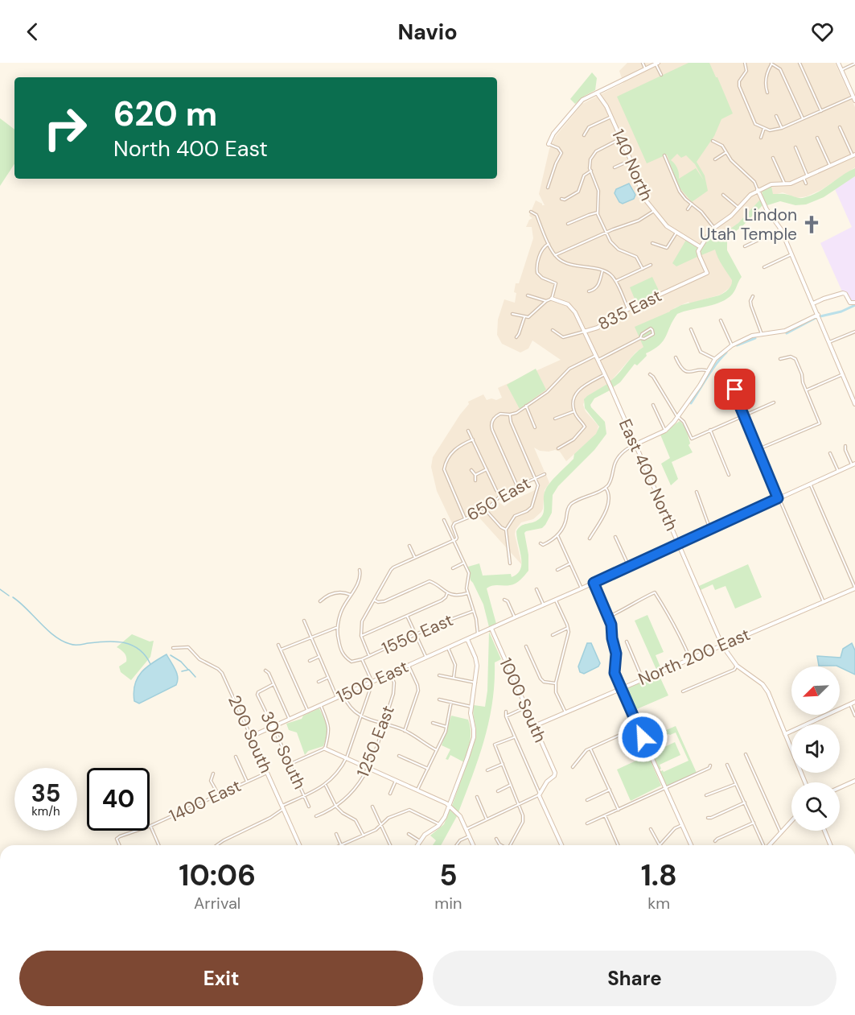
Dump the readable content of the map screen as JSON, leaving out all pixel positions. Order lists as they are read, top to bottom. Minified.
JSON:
{"streets":{"street":["140 North","835 East","East 400 North","650 East","1550 East","North 200 East","1500 East","1000 South","200 South","1250 East","300 South","1400 East"]},"crossings":[["140 North","835 East"],["835 East","East 400 North"],["East 400 North","North 200 East"],["East 400 North","1500 East"],["North 200 East","1000 South"],["1500 East","1000 South"],["1500 East","200 South"],["1500 East","1250 East"],["1500 East","300 South"],["200 South","1400 East"]],"places":{"church":["Lindon Utah Temple"]},"north":"bottom left","page":{"header":"Navio","turn":["620 m","North 400 East"],"speed":"35 km/h","limit":"40","eta":["10:06","Arrival","5","min","1.8","km"],"buttons":["Exit","Share"]}}
